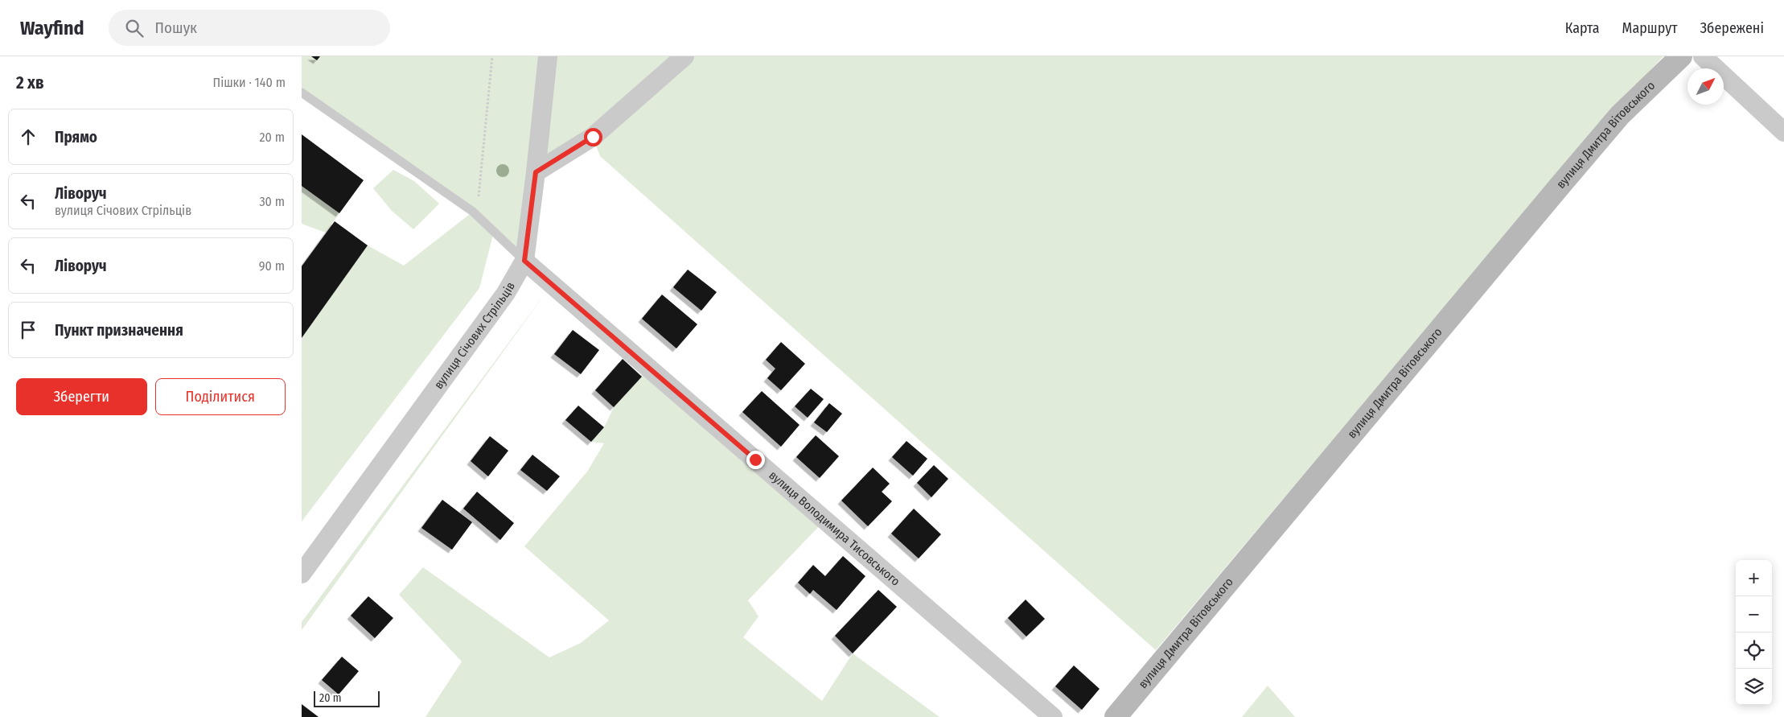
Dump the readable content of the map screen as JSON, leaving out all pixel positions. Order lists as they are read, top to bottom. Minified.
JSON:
{"streets":{"main road":["вулиця Дмитра Вітовського"],"street":["вулиця Січових Стрільців","вулиця Володимира Тисовського"]},"crossings":[["вулиця Січових Стрільців","вулиця Володимира Тисовського"]],"scale_bar":"20 m","north":"top right","page":{"header":"Wayfind","search":"Пошук","nav":["Карта","Маршрут","Збережені"],"heading":["2 хв","Пішки · 140 m"],"list":[["Прямо","20 m"],["Ліворуч","вулиця Січових Стрільців","30 m"],["Ліворуч","90 m"],"Пункт призначення"],"buttons":["Зберегти","Поділитися"],"map_buttons":["+","−"],"scale":"20 m"}}
